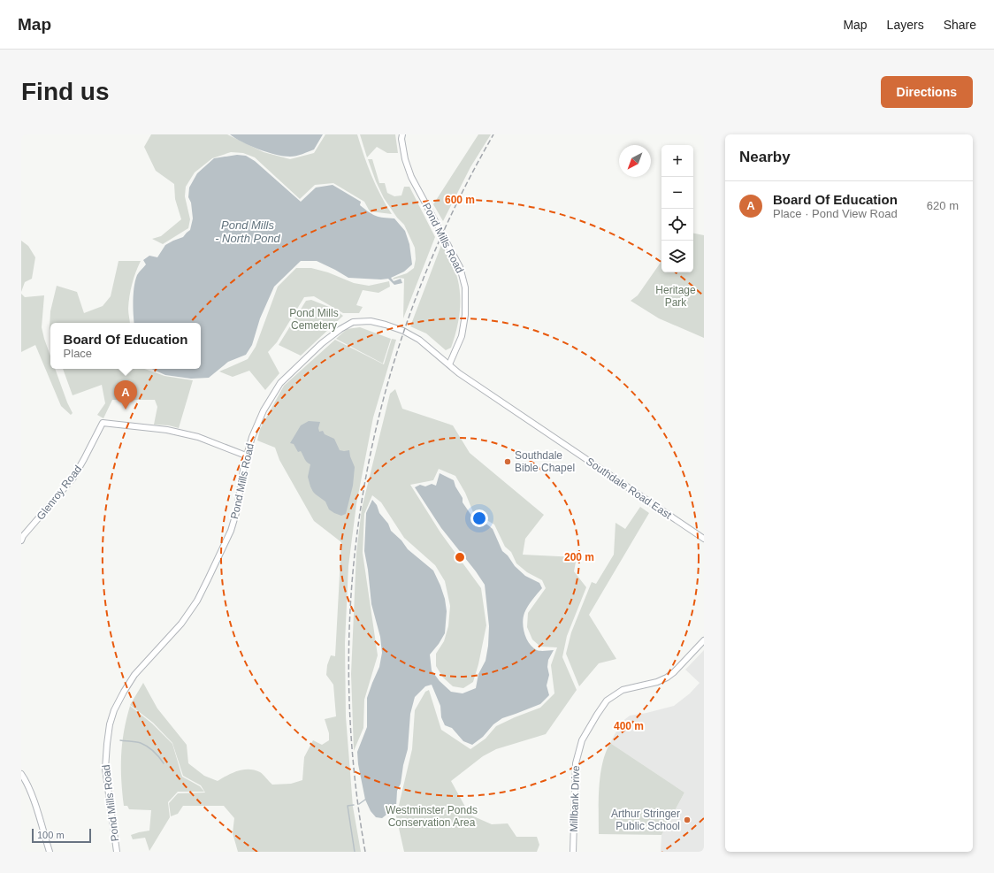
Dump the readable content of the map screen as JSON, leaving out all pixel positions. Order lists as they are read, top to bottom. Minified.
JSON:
{"streets":{"main road":["Pond Mills Road","Southdale Road East","Glenroy Road","Millbank Drive"]},"crossings":[["Pond Mills Road","Southdale Road East"],["Pond Mills Road","Glenroy Road"]],"water":["Pond Mills - North Pond"],"parks":["Heritage Park","Pond Mills Cemetery","Westminster Ponds Conservation Area"],"places":["Southdale Bible Chapel","Arthur Stringer Public School"],"scale_bar":"100 m","north":"bottom left","page":{"header":"Map","nav":["Map","Layers","Share"],"buttons":"Directions","title":"Find us","heading":"Nearby","map_buttons":["+","−"],"list":[{"mark":"A","name":"Board Of Education","note":"Place · Pond View Road","value":"620 m"}],"popup":["Board Of Education","Place"],"pins":"A","scale":"100 m"},"rings":["600 m","200 m","400 m"]}
